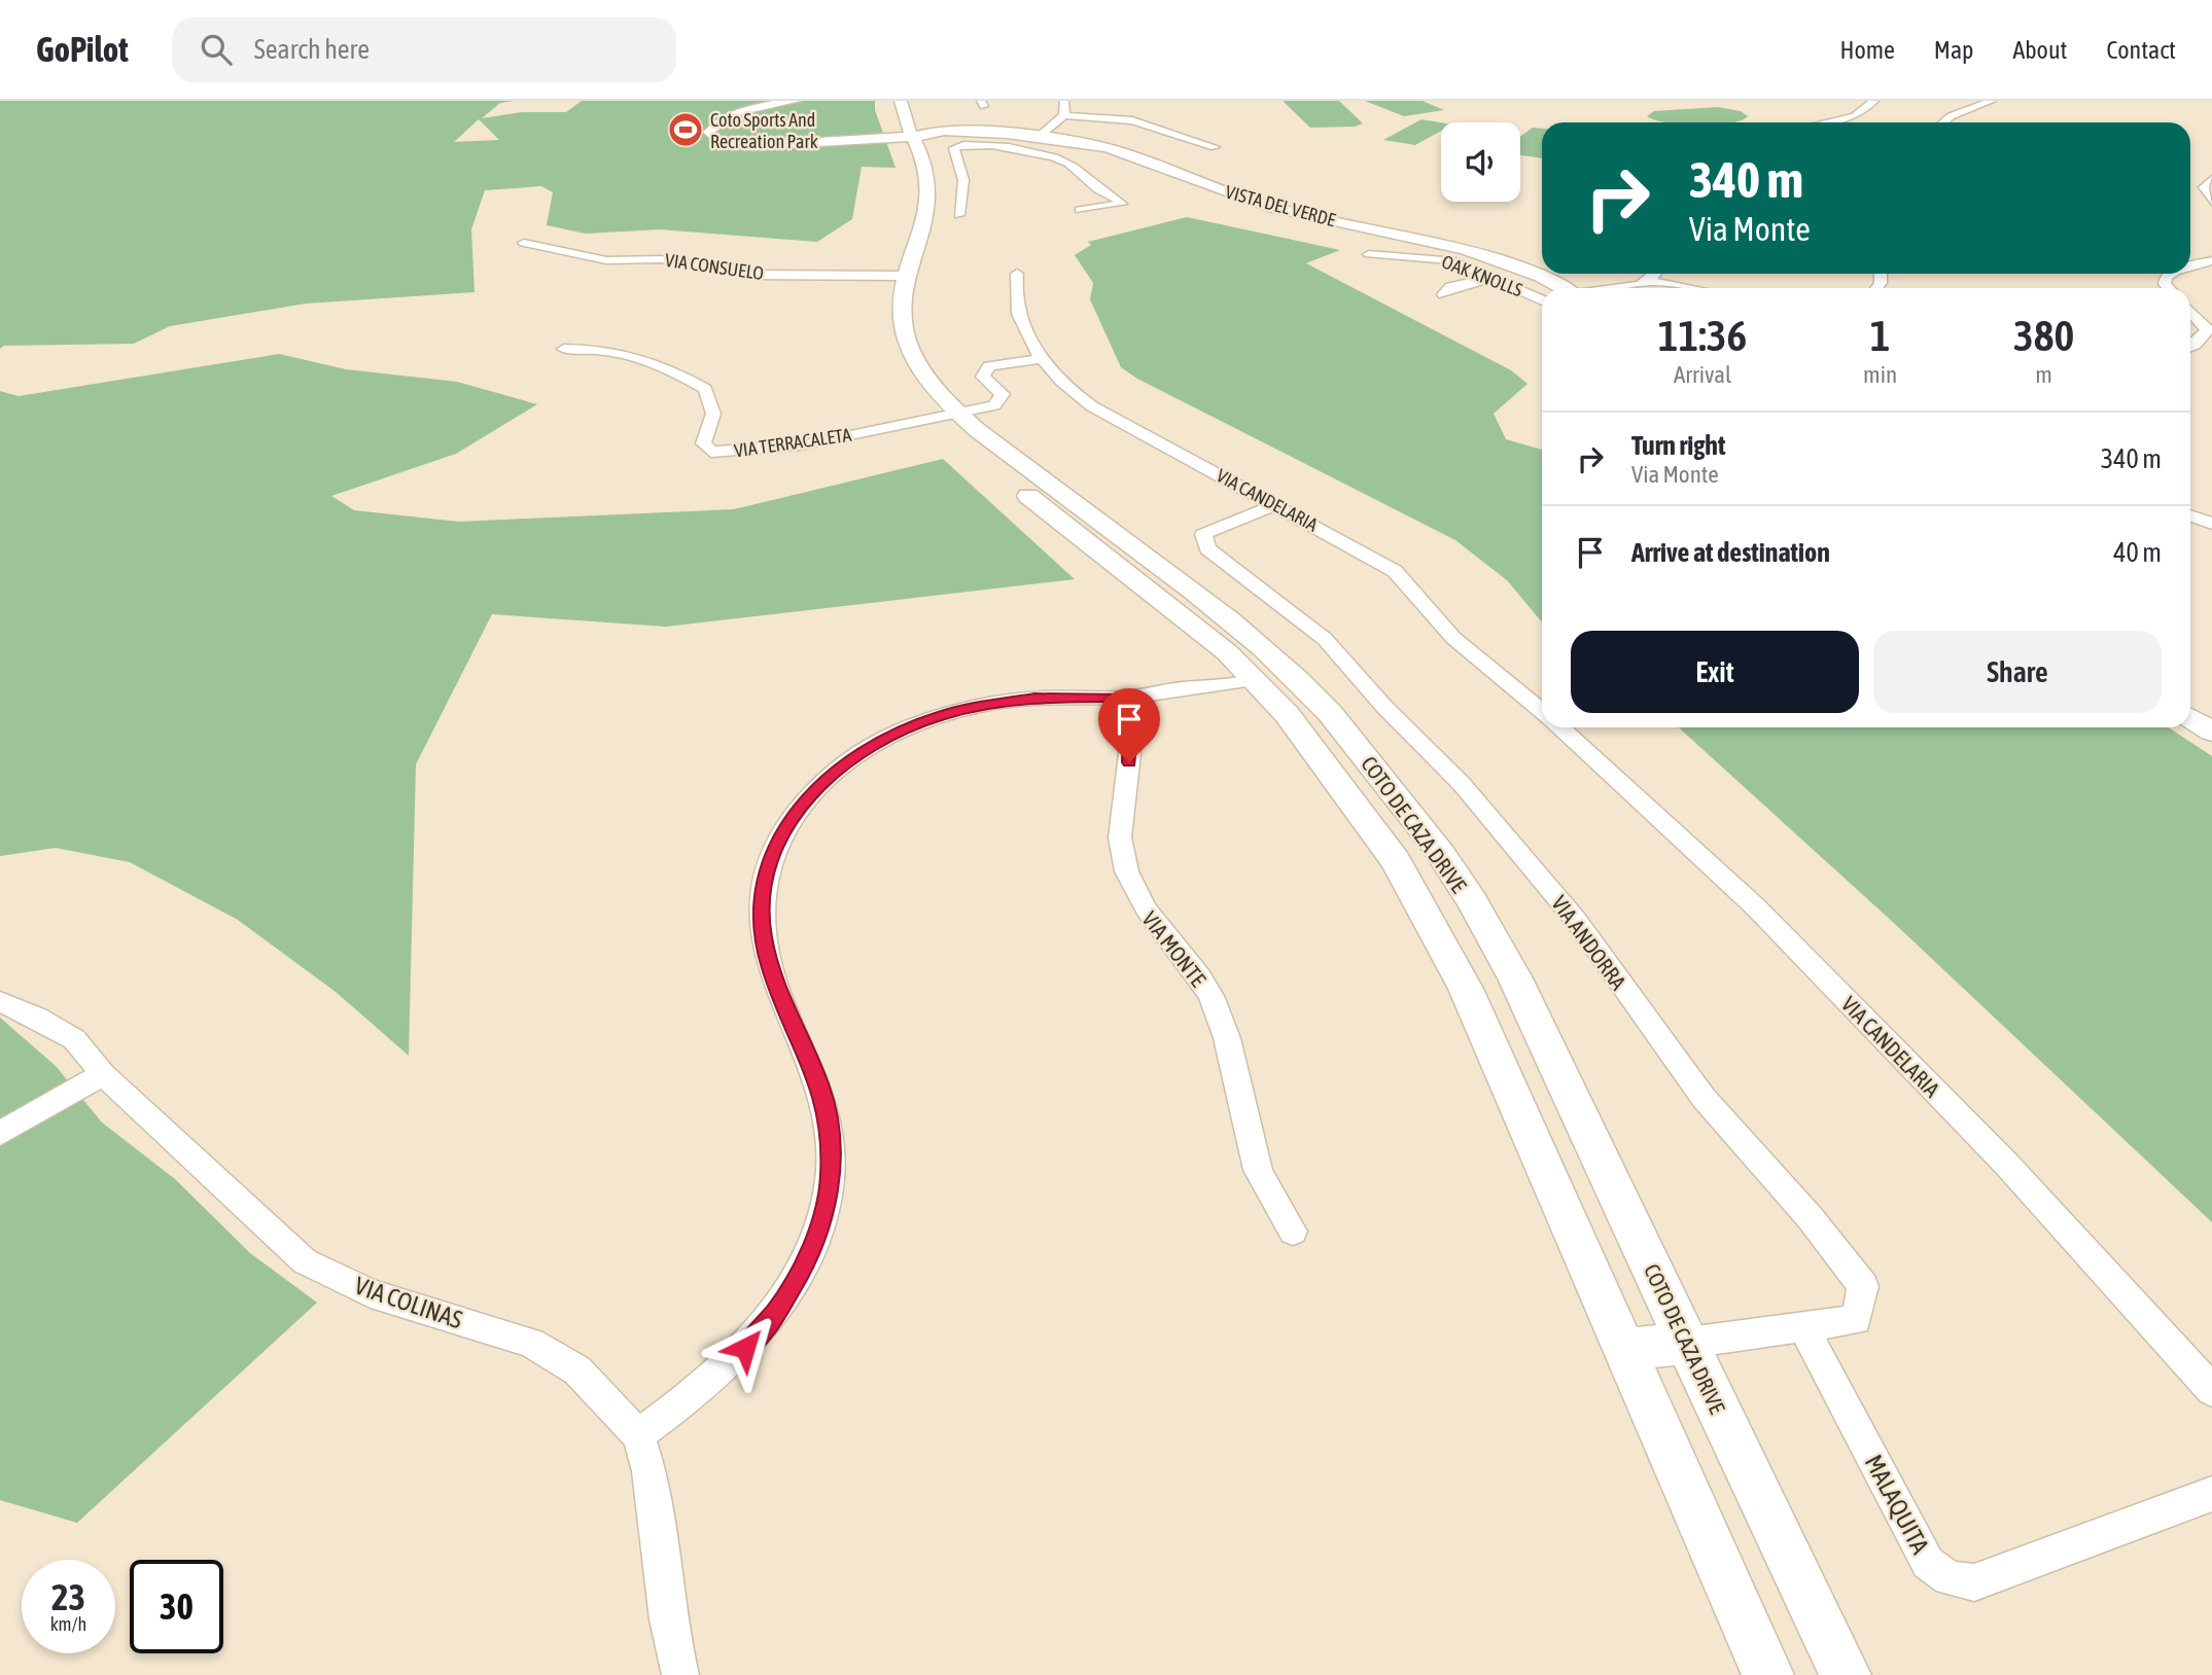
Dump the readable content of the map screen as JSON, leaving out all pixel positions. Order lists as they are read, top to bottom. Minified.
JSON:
{"streets":{"main road":["VISTA DEL VERDE","COTO DE CAZA DRIVE"],"street":["VIA CONSUELO","OAK KNOLLS","VIA TERRACALETA","VIA CANDELARIA","VIA ANDORRA","VIA MONTE","VIA COLINAS","MALAQUITA"]},"crossings":[["VISTA DEL VERDE","COTO DE CAZA DRIVE"],["VIA CONSUELO","COTO DE CAZA DRIVE"],["VIA TERRACALETA","VIA CANDELARIA"],["VIA TERRACALETA","COTO DE CAZA DRIVE"],["VIA CANDELARIA","VIA ANDORRA"],["COTO DE CAZA DRIVE","VIA ANDORRA"],["VIA ANDORRA","MALAQUITA"]],"places":{"sports":["Coto Sports And Recreation Park"]},"page":{"header":"GoPilot","search":"Search here","nav":["Home","Map","About","Contact"],"turn":["340 m","Via Monte"],"eta":["11:36","Arrival","1","min","380","m"],"list":[{"name":"Turn right","note":"Via Monte","value":"340 m"},{"name":"Arrive at destination","value":"40 m"}],"buttons":["Exit","Share"],"speed":"23 km/h","limit":"30"}}
